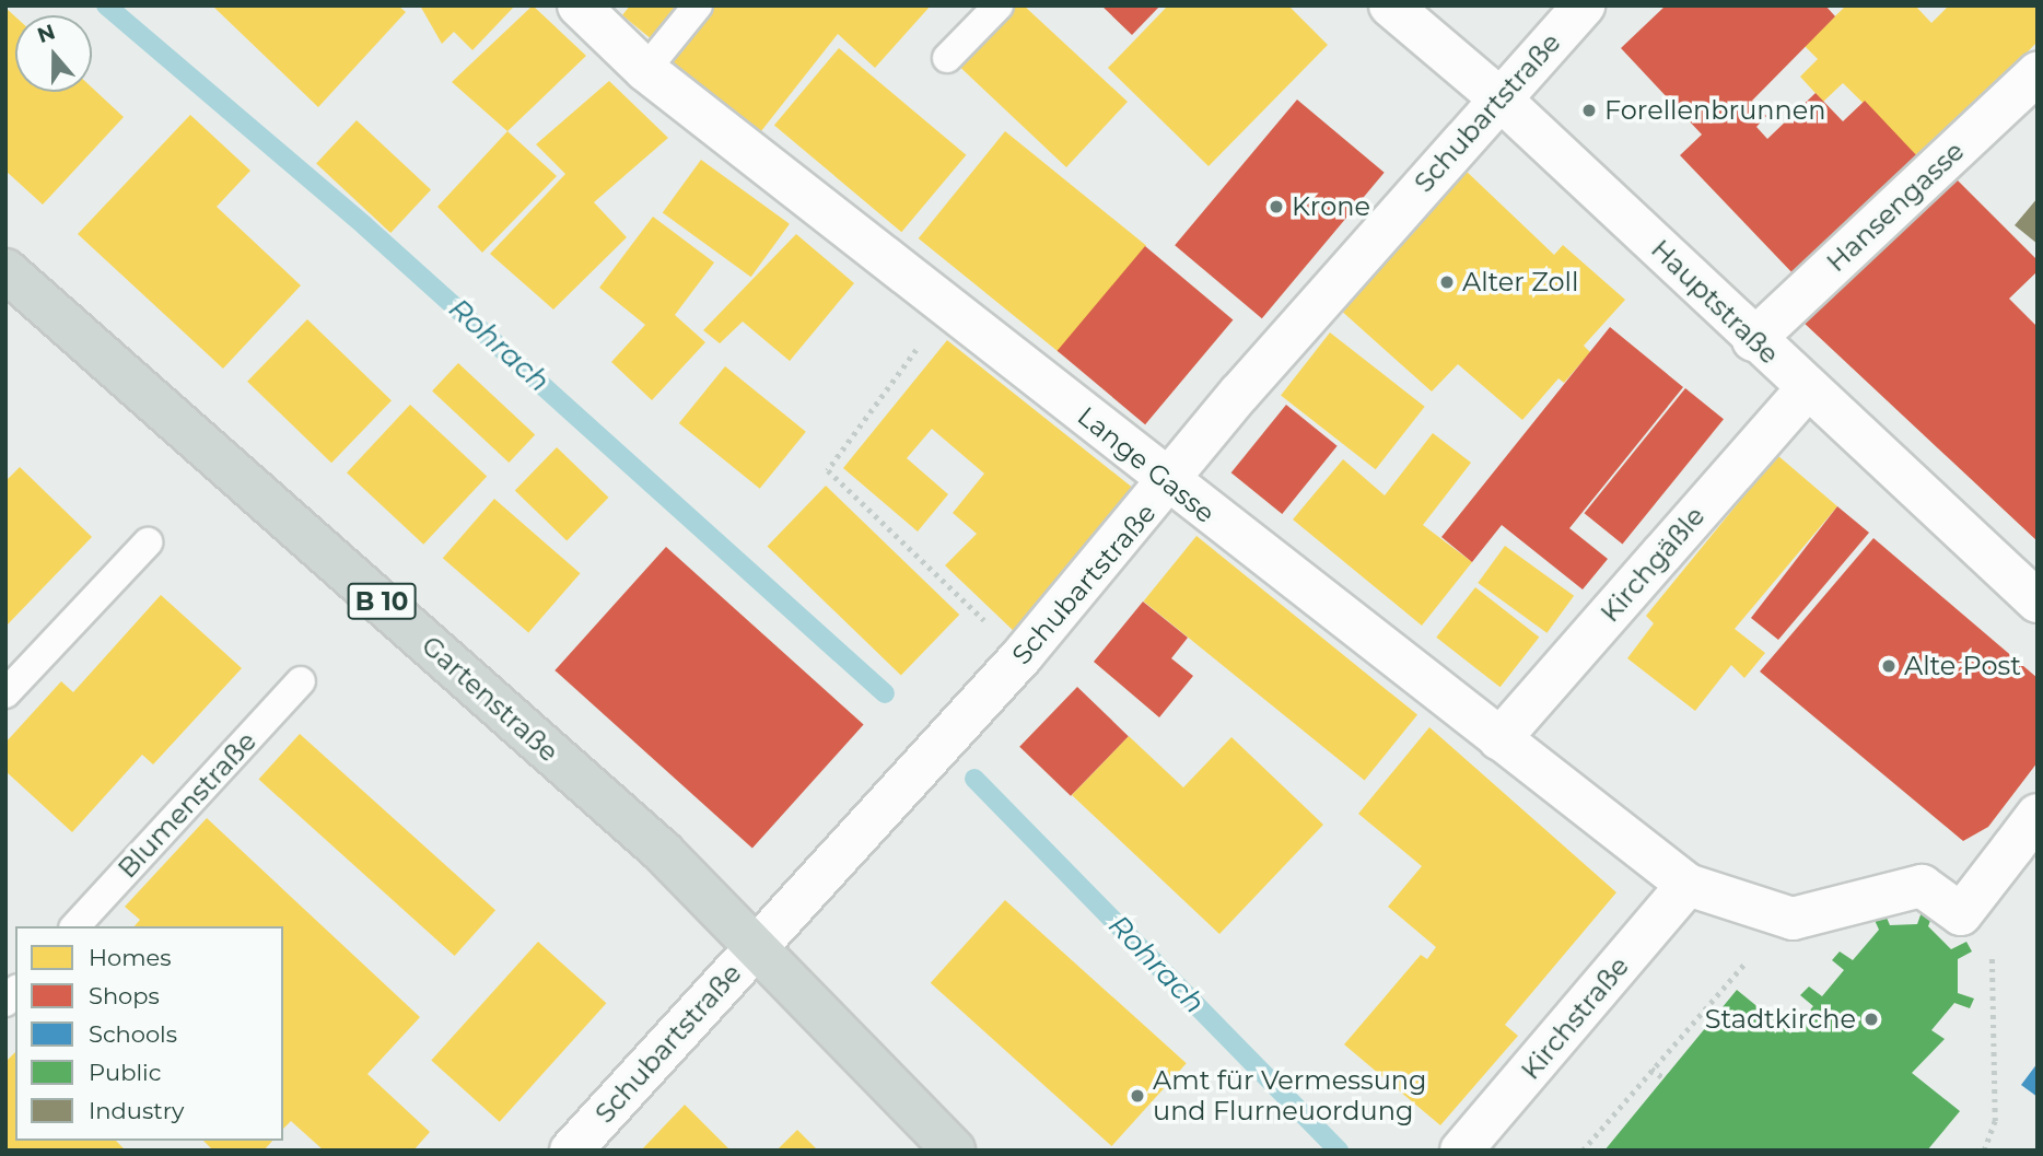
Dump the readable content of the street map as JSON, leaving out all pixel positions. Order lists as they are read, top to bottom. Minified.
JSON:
{"streets":{"main road":["B 10","Gartenstraße"],"street":["Schubartstraße","Hansengasse","Hauptstraße","Lange Gasse","Kirchgäßle","Kirchstraße"],"lane":["Blumenstraße"]},"crossings":[["Schubartstraße","Hauptstraße"],["Schubartstraße","Lange Gasse"],["Schubartstraße","Gartenstraße"],["Hansengasse","Hauptstraße"],["Hauptstraße","Kirchgäßle"],["Lange Gasse","Kirchgäßle"],["Lange Gasse","Kirchstraße"]],"water":["Rohrach"],"places":["Forellenbrunnen","Krone","Alter Zoll","Alte Post","Stadtkirche","Amt für Vermessung und Flurneuordung"],"legend":["Homes","Shops","Schools","Public","Industry"],"north":"top"}
